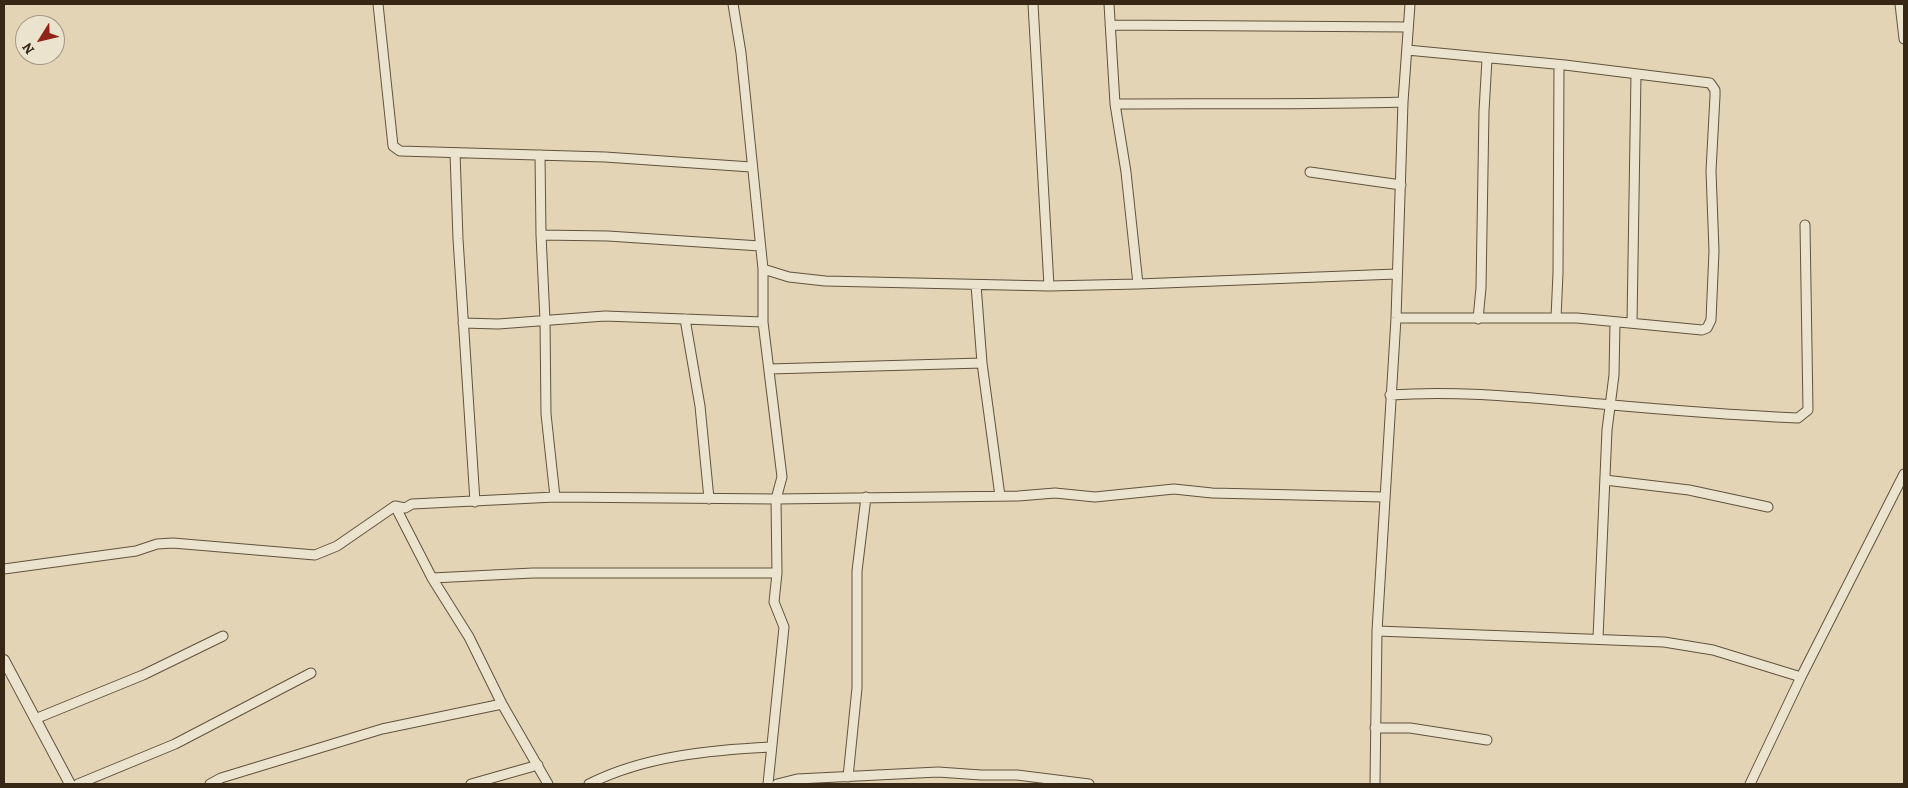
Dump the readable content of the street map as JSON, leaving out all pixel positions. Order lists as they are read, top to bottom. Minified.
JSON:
{"north":"bottom left"}
